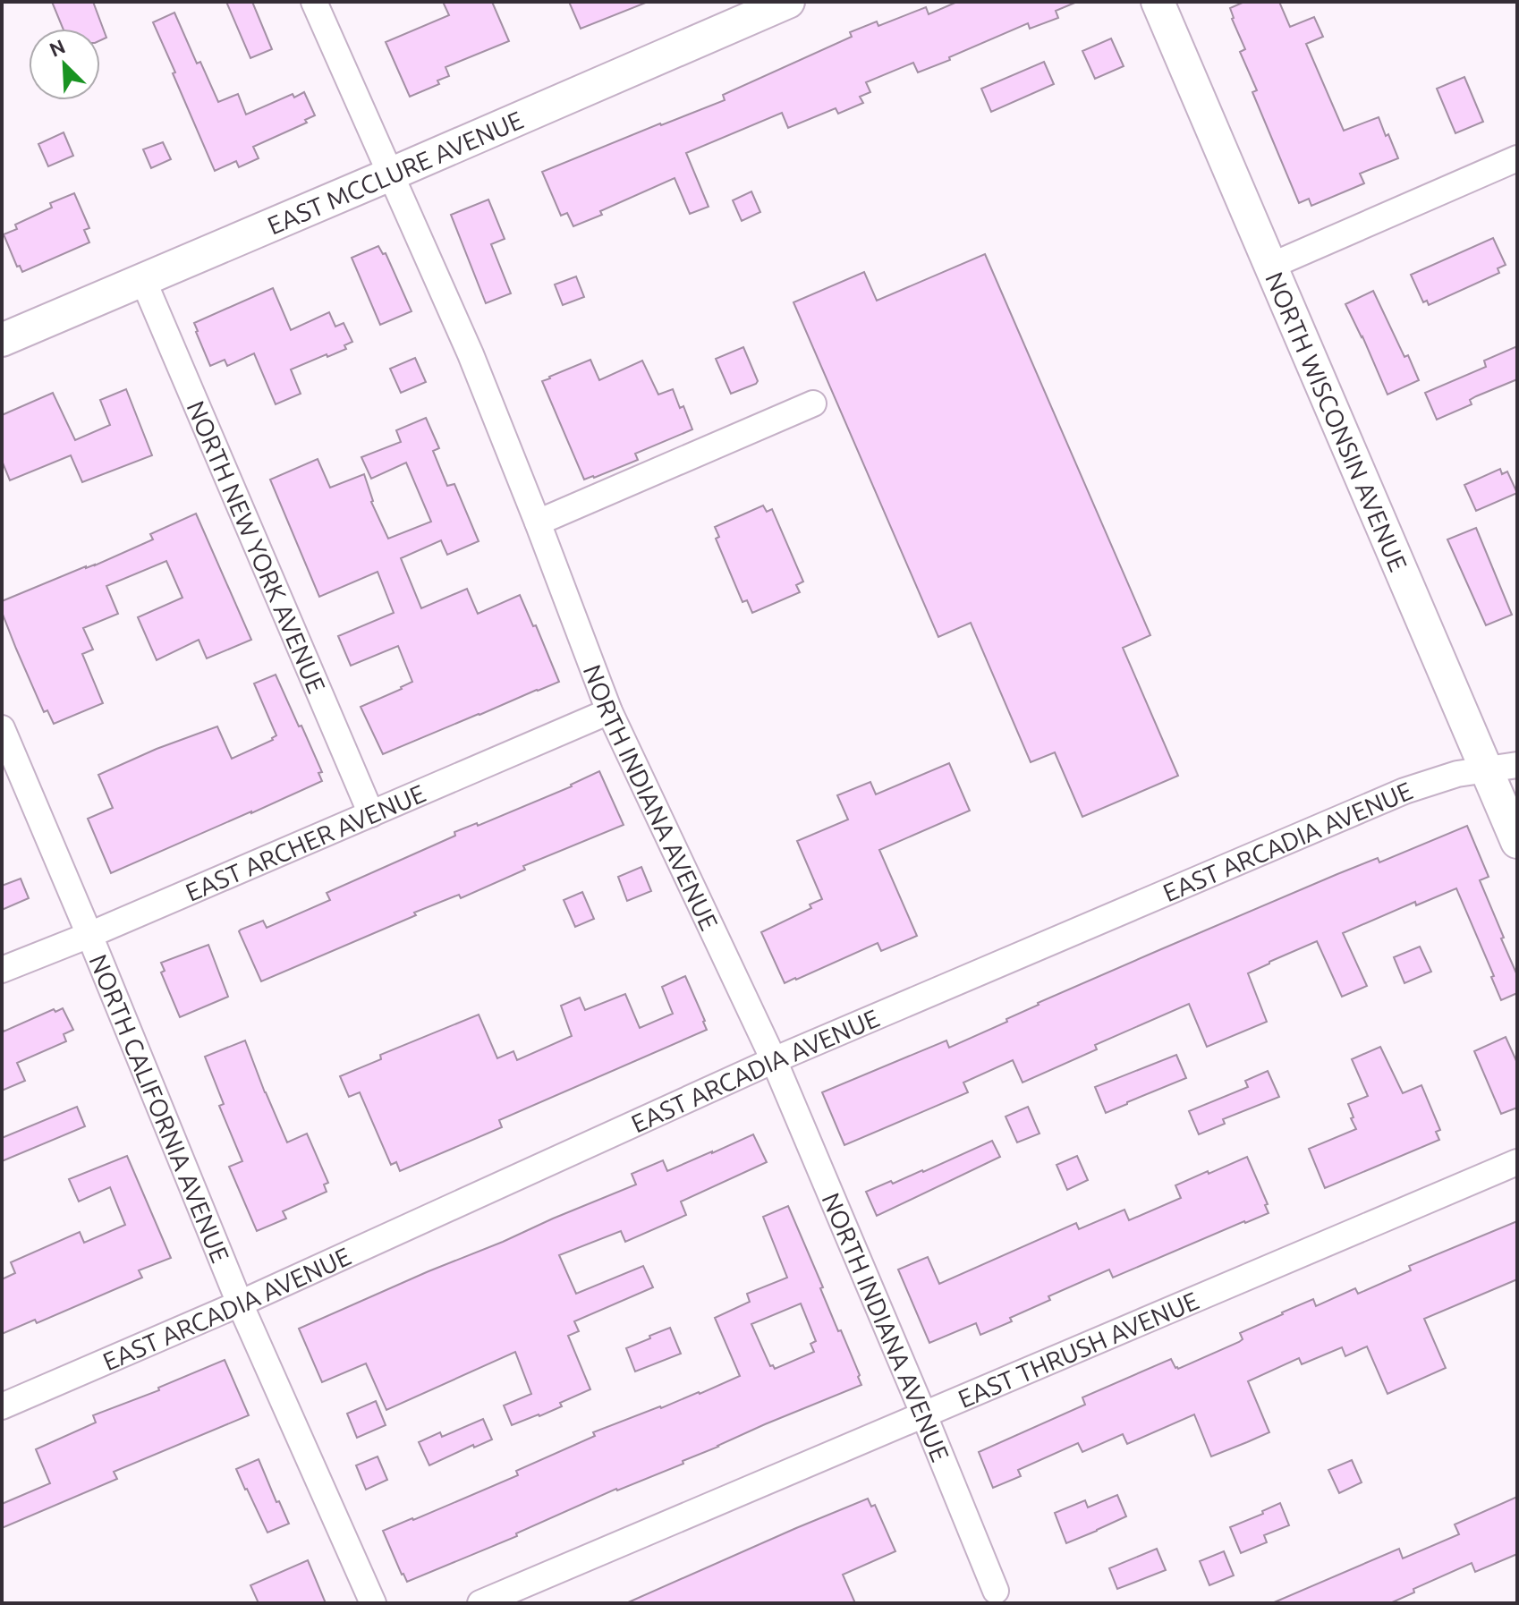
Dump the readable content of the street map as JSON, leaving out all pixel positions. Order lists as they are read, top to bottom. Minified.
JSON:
{"streets":{"street":["EAST MCCLURE AVENUE","NORTH WISCONSIN AVENUE","NORTH NEW YORK AVENUE","NORTH INDIANA AVENUE","EAST ARCHER AVENUE","EAST ARCADIA AVENUE","NORTH CALIFORNIA AVENUE","EAST THRUSH AVENUE"]},"crossings":[["EAST MCCLURE AVENUE","NORTH NEW YORK AVENUE"],["EAST MCCLURE AVENUE","NORTH INDIANA AVENUE"],["NORTH WISCONSIN AVENUE","EAST ARCADIA AVENUE"],["NORTH NEW YORK AVENUE","EAST ARCHER AVENUE"],["NORTH INDIANA AVENUE","EAST ARCHER AVENUE"],["NORTH INDIANA AVENUE","EAST ARCADIA AVENUE"],["NORTH INDIANA AVENUE","EAST THRUSH AVENUE"],["EAST ARCHER AVENUE","NORTH CALIFORNIA AVENUE"],["EAST ARCADIA AVENUE","NORTH CALIFORNIA AVENUE"]],"north":"top left"}
